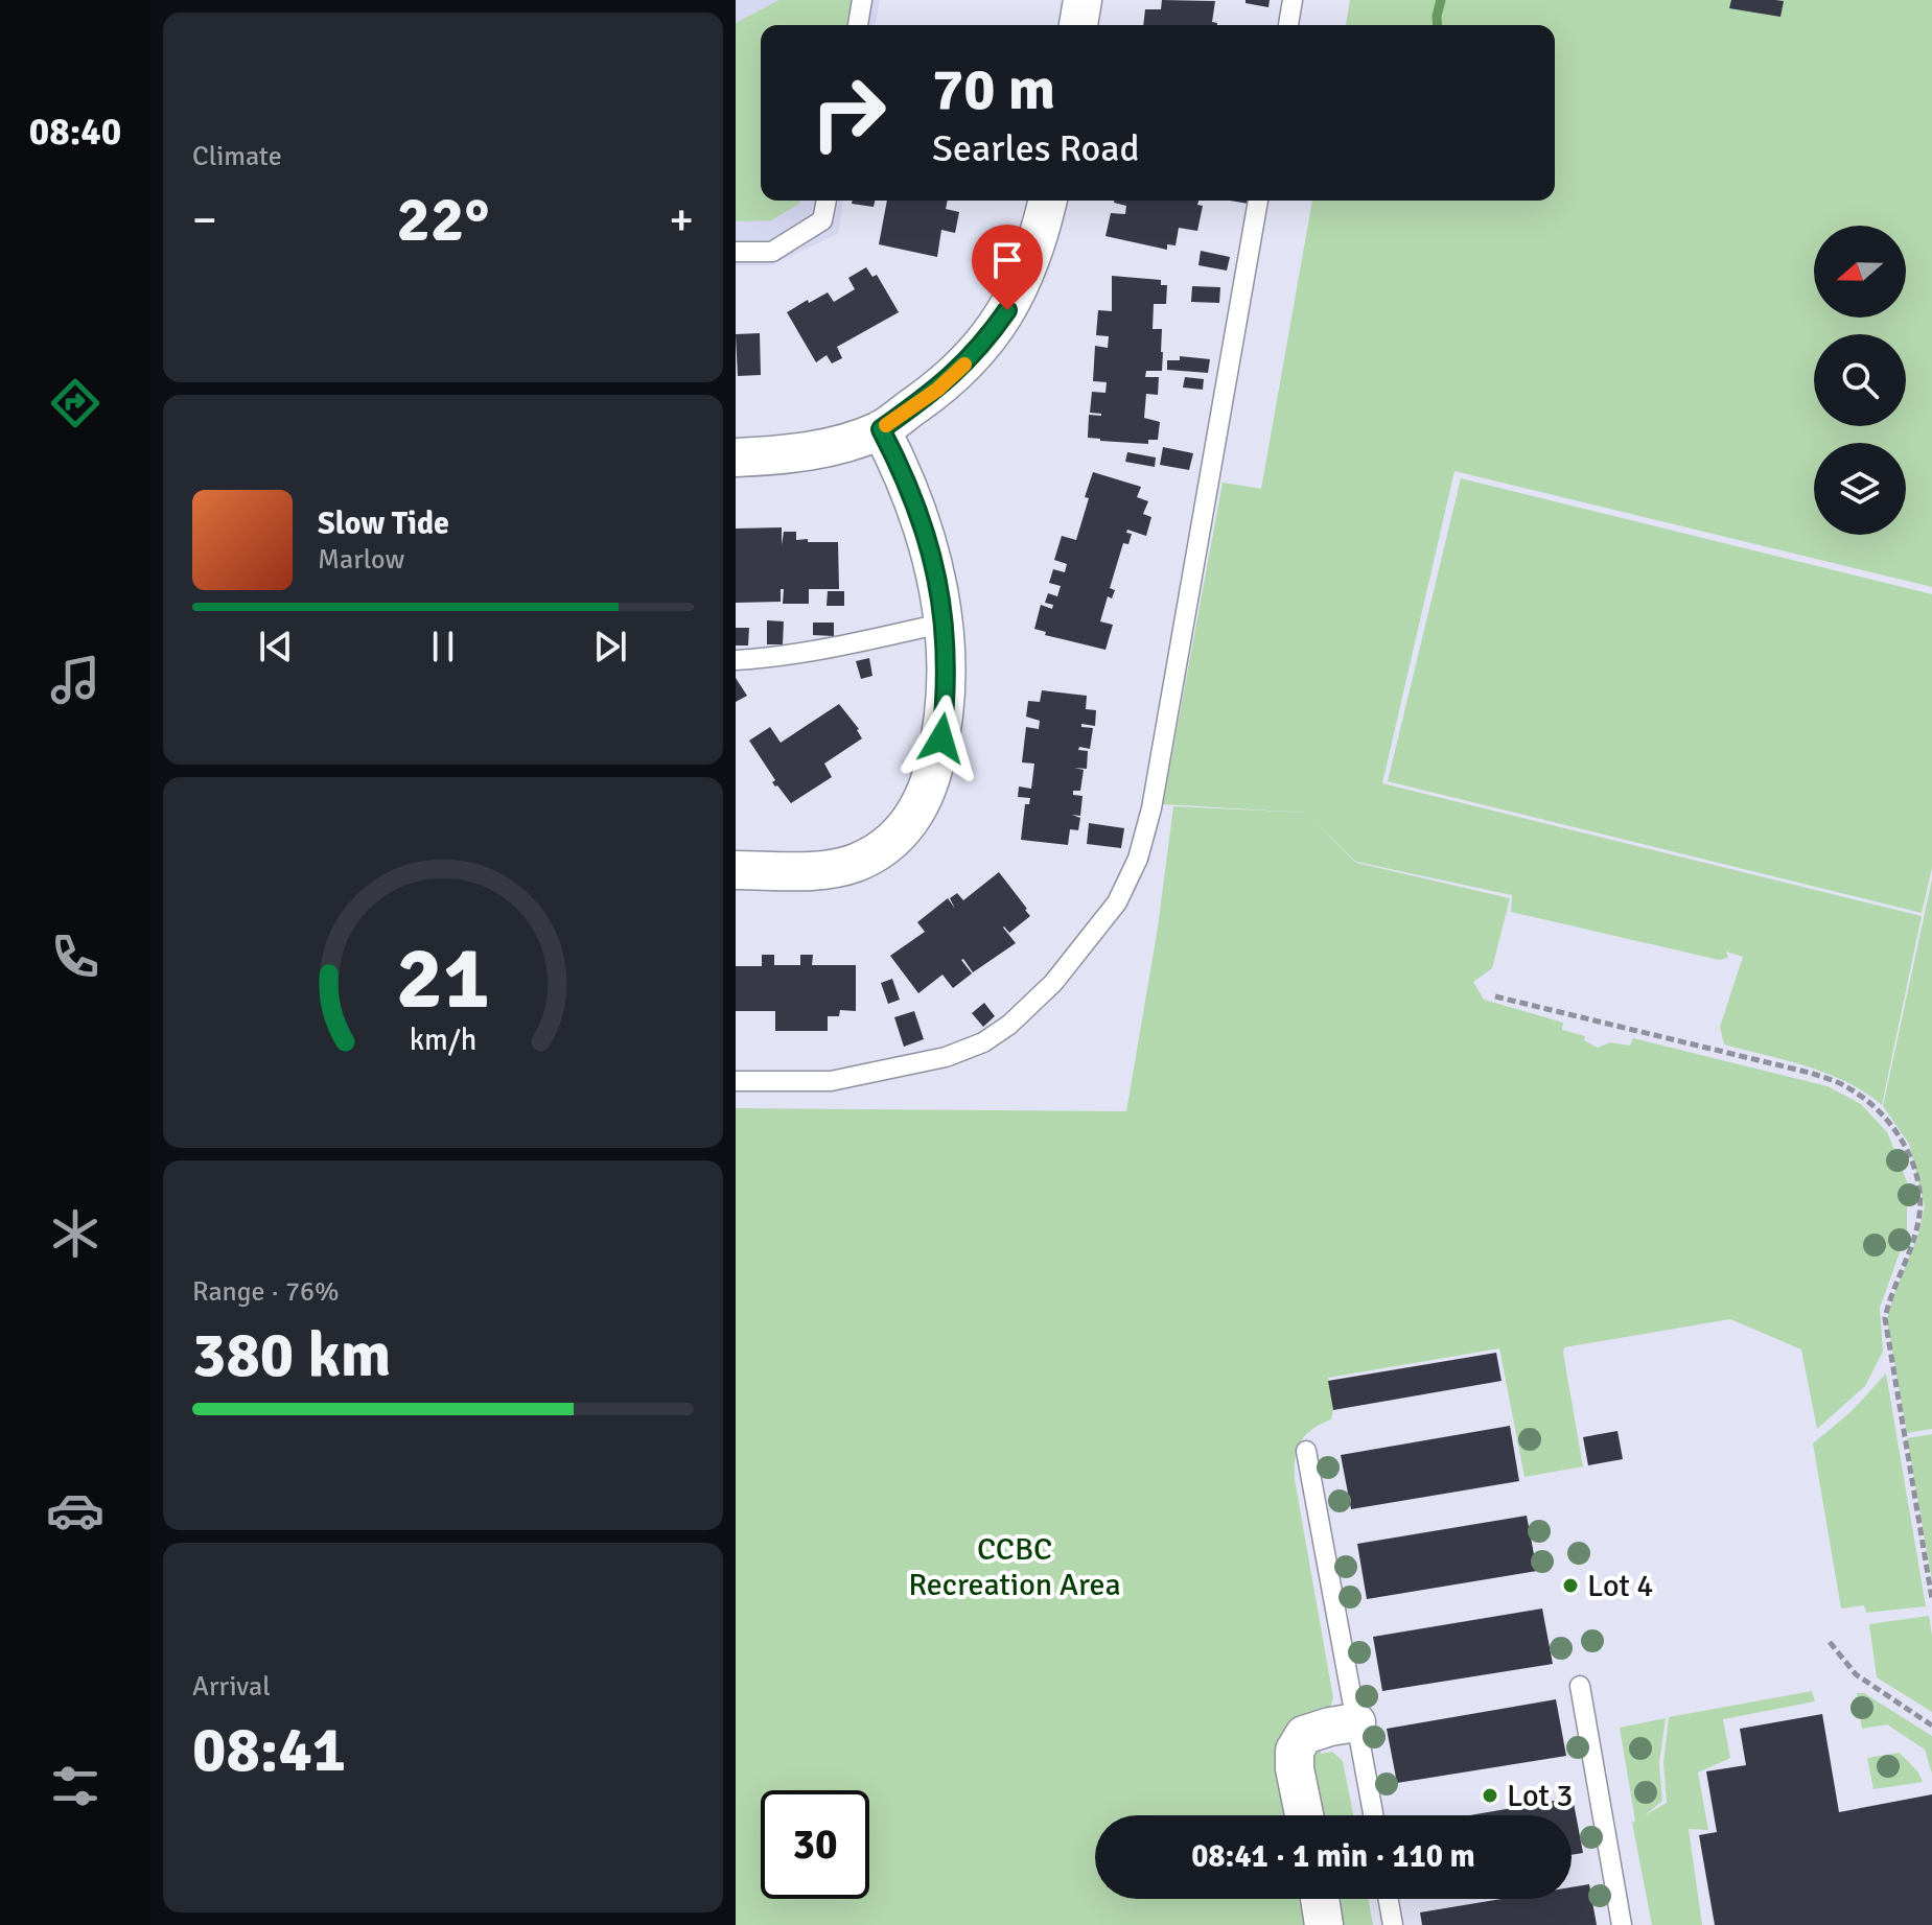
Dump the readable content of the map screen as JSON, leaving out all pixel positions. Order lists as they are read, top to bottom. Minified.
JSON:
{"parks":["CCBC Recreation Area"],"places":["Lot 4","Lot 3"],"north":"left","page":{"tabs":"08:40","tile":["Climate",["Range · 76%","380 km"],["Arrival","08:41"]],"turn":["70 m","Searles Road"],"heat":["−","22°","+"],"song":["Slow Tide","Marlow"],"limit":"30","trip":"08:41 · 1 min · 110 m","gauge":["21","km/h"]}}
